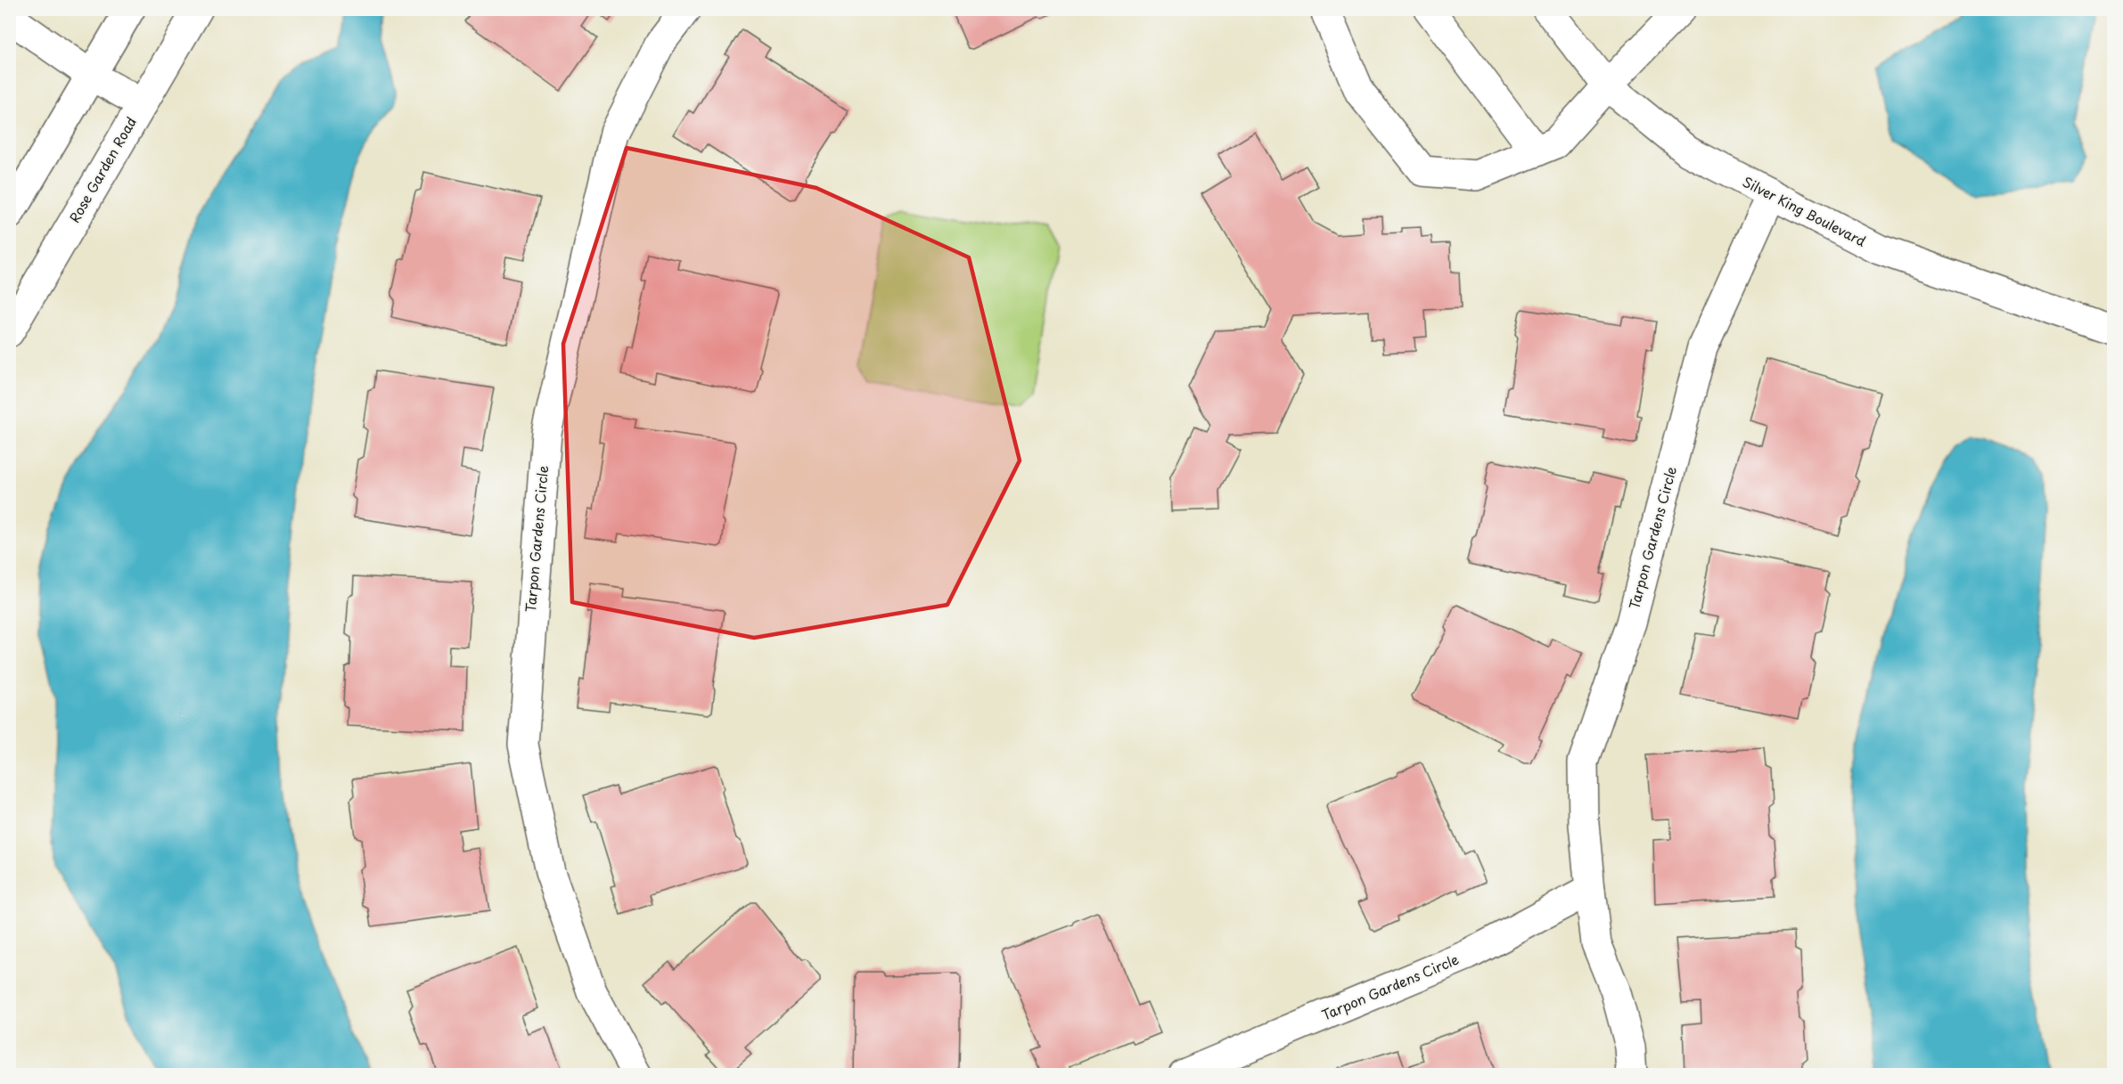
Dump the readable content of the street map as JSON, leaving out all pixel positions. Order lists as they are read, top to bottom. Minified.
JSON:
{"streets":{"street":["Rose Garden Road","Silver King Boulevard","Tarpon Gardens Circle"]},"crossings":[["Silver King Boulevard","Tarpon Gardens Circle"]]}
